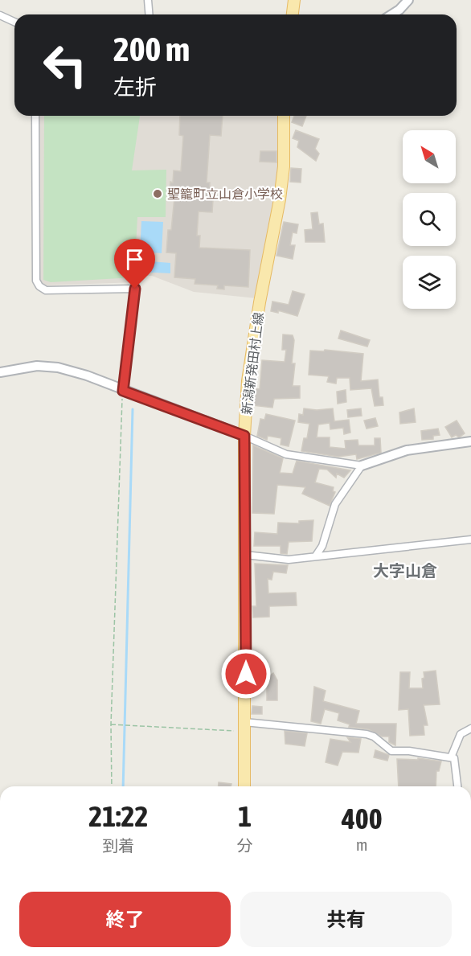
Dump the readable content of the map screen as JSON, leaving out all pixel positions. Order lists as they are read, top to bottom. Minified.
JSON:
{"streets":{"main road":["新潟新発田村上線"]},"districts":["大字山倉"],"places":["聖籠町立山倉小学校"],"north":"top left","page":{"turn":["200 m","左折"],"eta":["21:22","到着","1","分","400","m"],"buttons":["終了","共有"]}}
